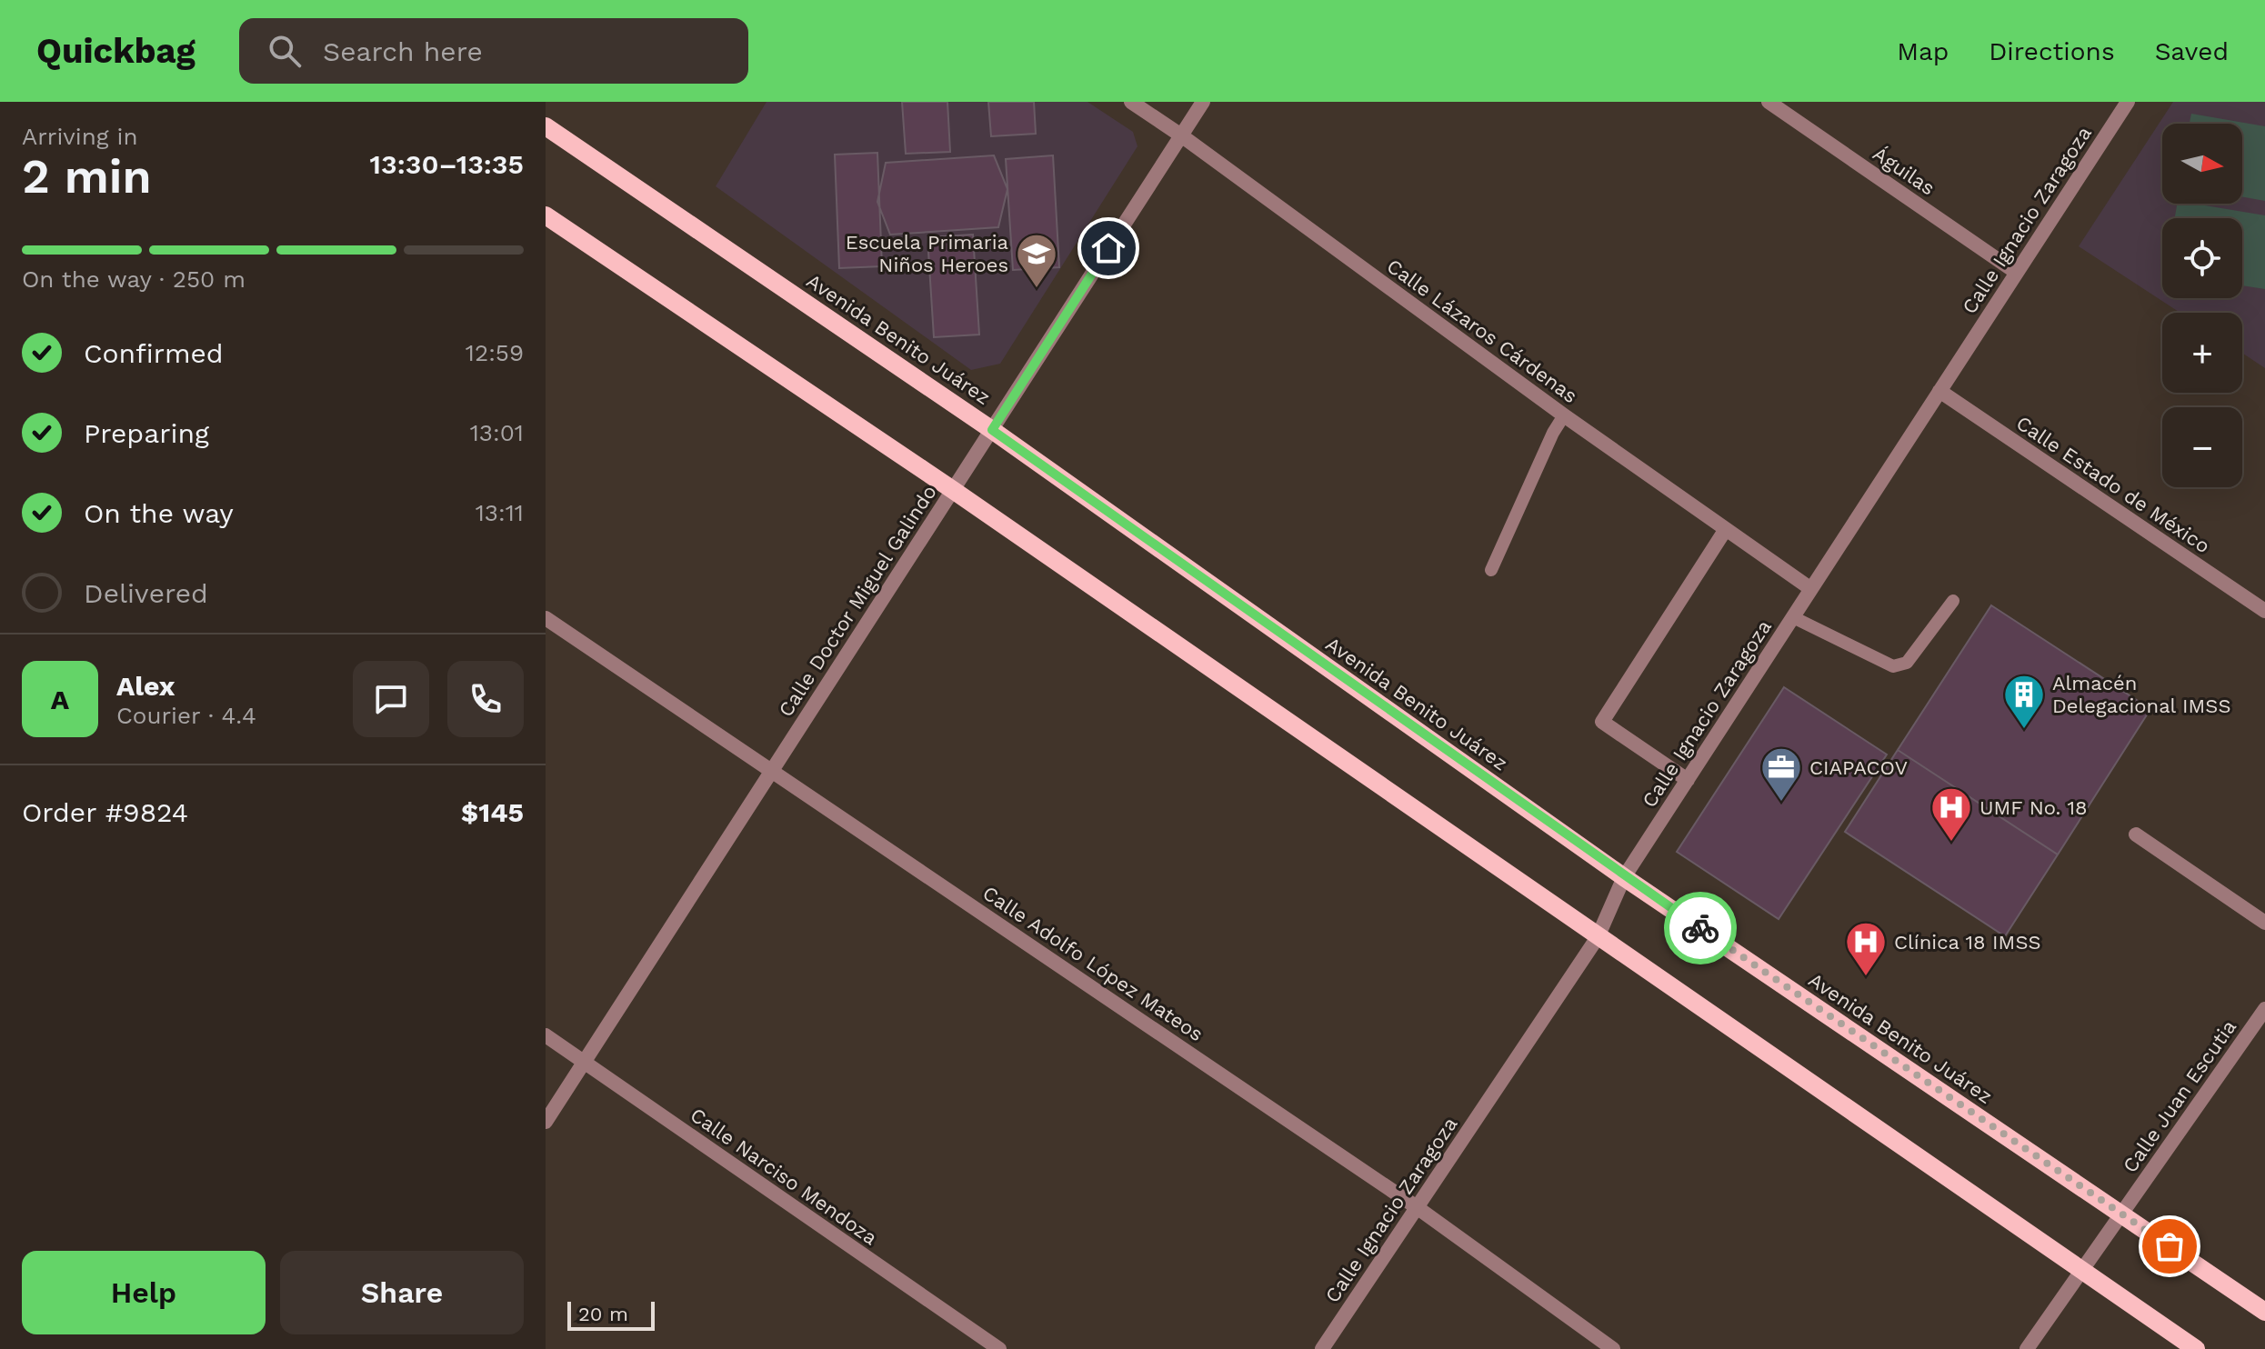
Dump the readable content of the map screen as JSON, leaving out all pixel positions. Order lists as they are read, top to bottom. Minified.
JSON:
{"streets":{"main road":["Avenida Benito Juárez"],"street":["Águilas","Calle Ignacio Zaragoza","Calle Lázaros Cárdenas","Calle Estado de México","Calle Doctor Miguel Galindo","Calle Adolfo López Mateos","Calle Juan Escutia","Calle Narciso Mendoza"]},"crossings":[["Águilas","Calle Ignacio Zaragoza"],["Calle Ignacio Zaragoza","Calle Lázaros Cárdenas"],["Calle Ignacio Zaragoza","Avenida Benito Juárez"],["Calle Ignacio Zaragoza","Calle Estado de México"],["Calle Ignacio Zaragoza","Calle Adolfo López Mateos"],["Calle Lázaros Cárdenas","Calle Doctor Miguel Galindo"],["Avenida Benito Juárez","Calle Doctor Miguel Galindo"],["Avenida Benito Juárez","Calle Juan Escutia"],["Calle Doctor Miguel Galindo","Calle Adolfo López Mateos"],["Calle Doctor Miguel Galindo","Calle Narciso Mendoza"]],"places":{"school or university":["Escuela Primaria Niños Heroes"],"building":["Almacén Delegacional IMSS"],"office":["CIAPACOV"],"hospital":["UMF No. 18","Clínica 18 IMSS"]},"scale_bar":"20 m","north":"right","page":{"header":"Quickbag","search":"Search here","nav":["Map","Directions","Saved"],"heading":["2 min","Arriving in","13:30–13:35"],"panel":["Alex","Courier · 4.4","Order #9824","$145"],"map_buttons":["+","−"],"bar":"On the way · 250 m","list":[["Confirmed","12:59"],["Preparing","13:01"],["On the way","13:11"],"Delivered"],"round":"A","buttons":["Help","Share"],"scale":"20 m"}}
